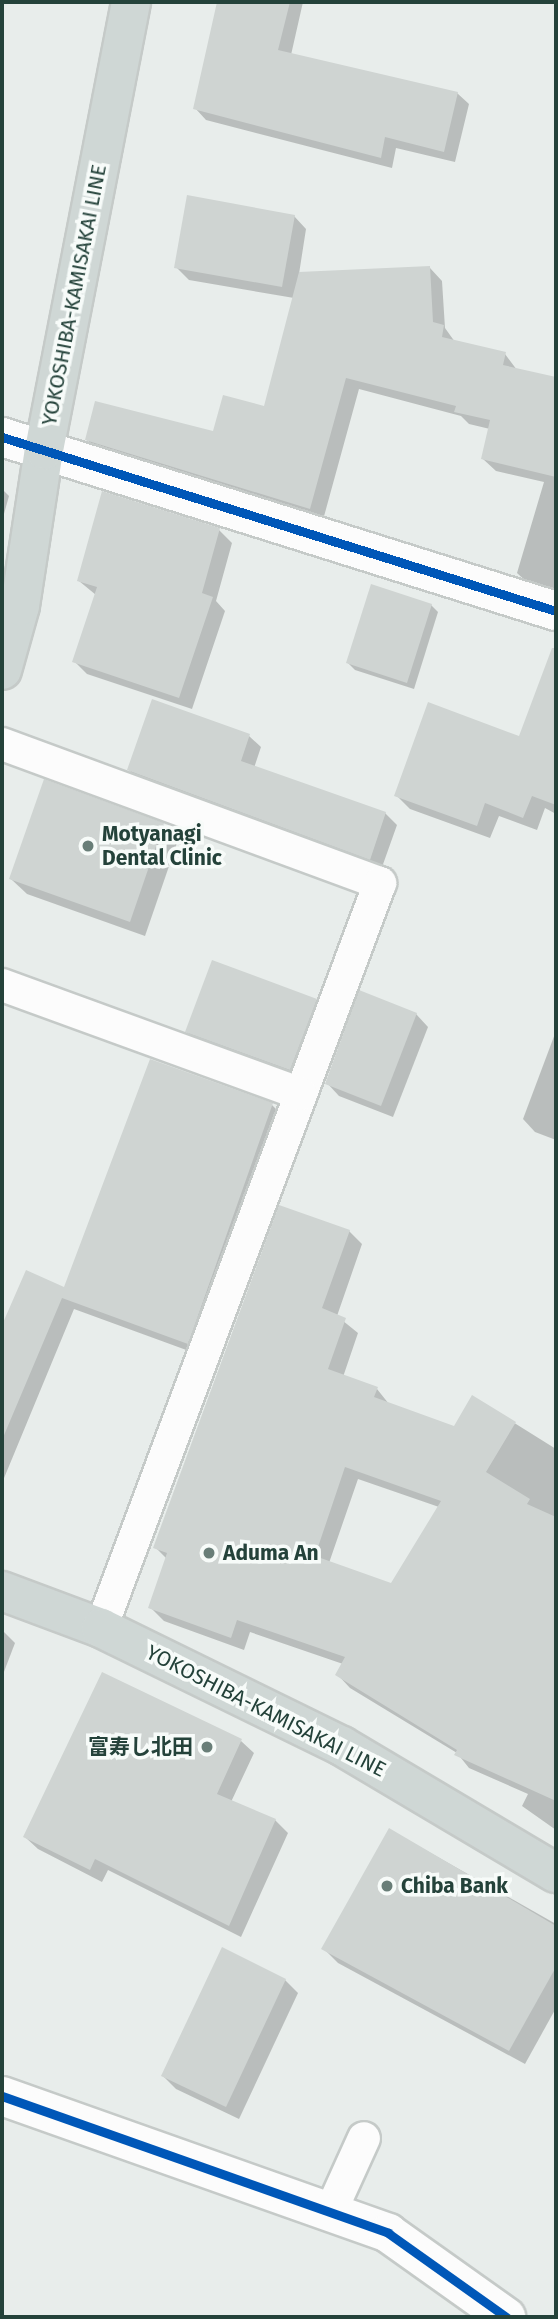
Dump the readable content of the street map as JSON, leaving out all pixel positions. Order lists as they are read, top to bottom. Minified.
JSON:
{"streets":{"main road":["YOKOSHIBA-KAMISAKAI LINE"]},"places":["Motyanagi Dental Clinic","Aduma An","富寿し北田","Chiba Bank"]}
